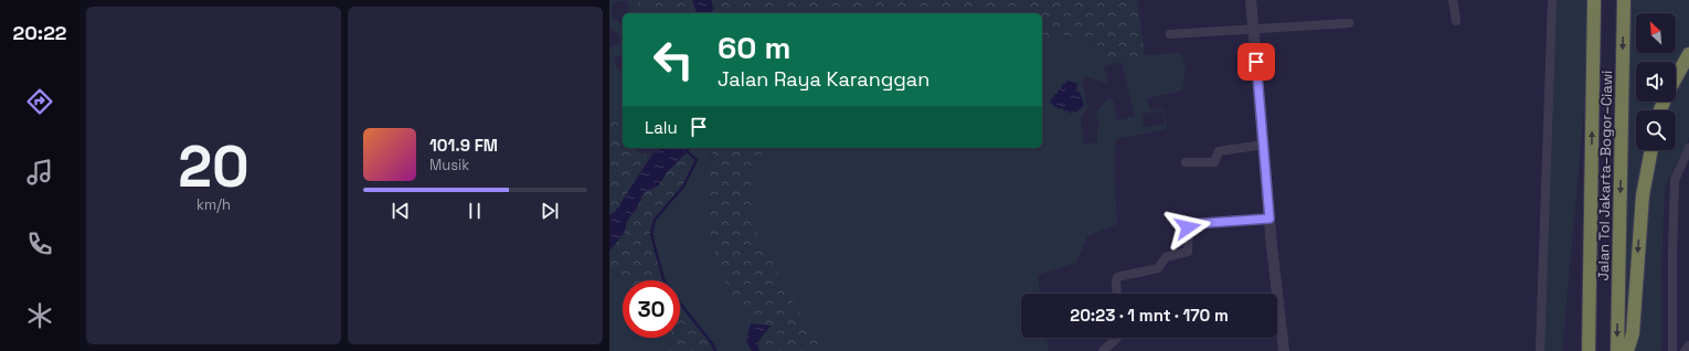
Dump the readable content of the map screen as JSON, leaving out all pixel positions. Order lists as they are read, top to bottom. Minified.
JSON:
{"streets":{"highway":["Jalan Tol Jakarta–Bogor–Ciawi"]},"north":"top left","page":{"tabs":"20:22","tile":["20","km/h"],"turn":["60 m","Jalan Raya Karanggan"],"then":"Lalu","song":["101.9 FM","Musik"],"limit":"30","trip":"20:23 · 1 mnt · 170 m"}}
